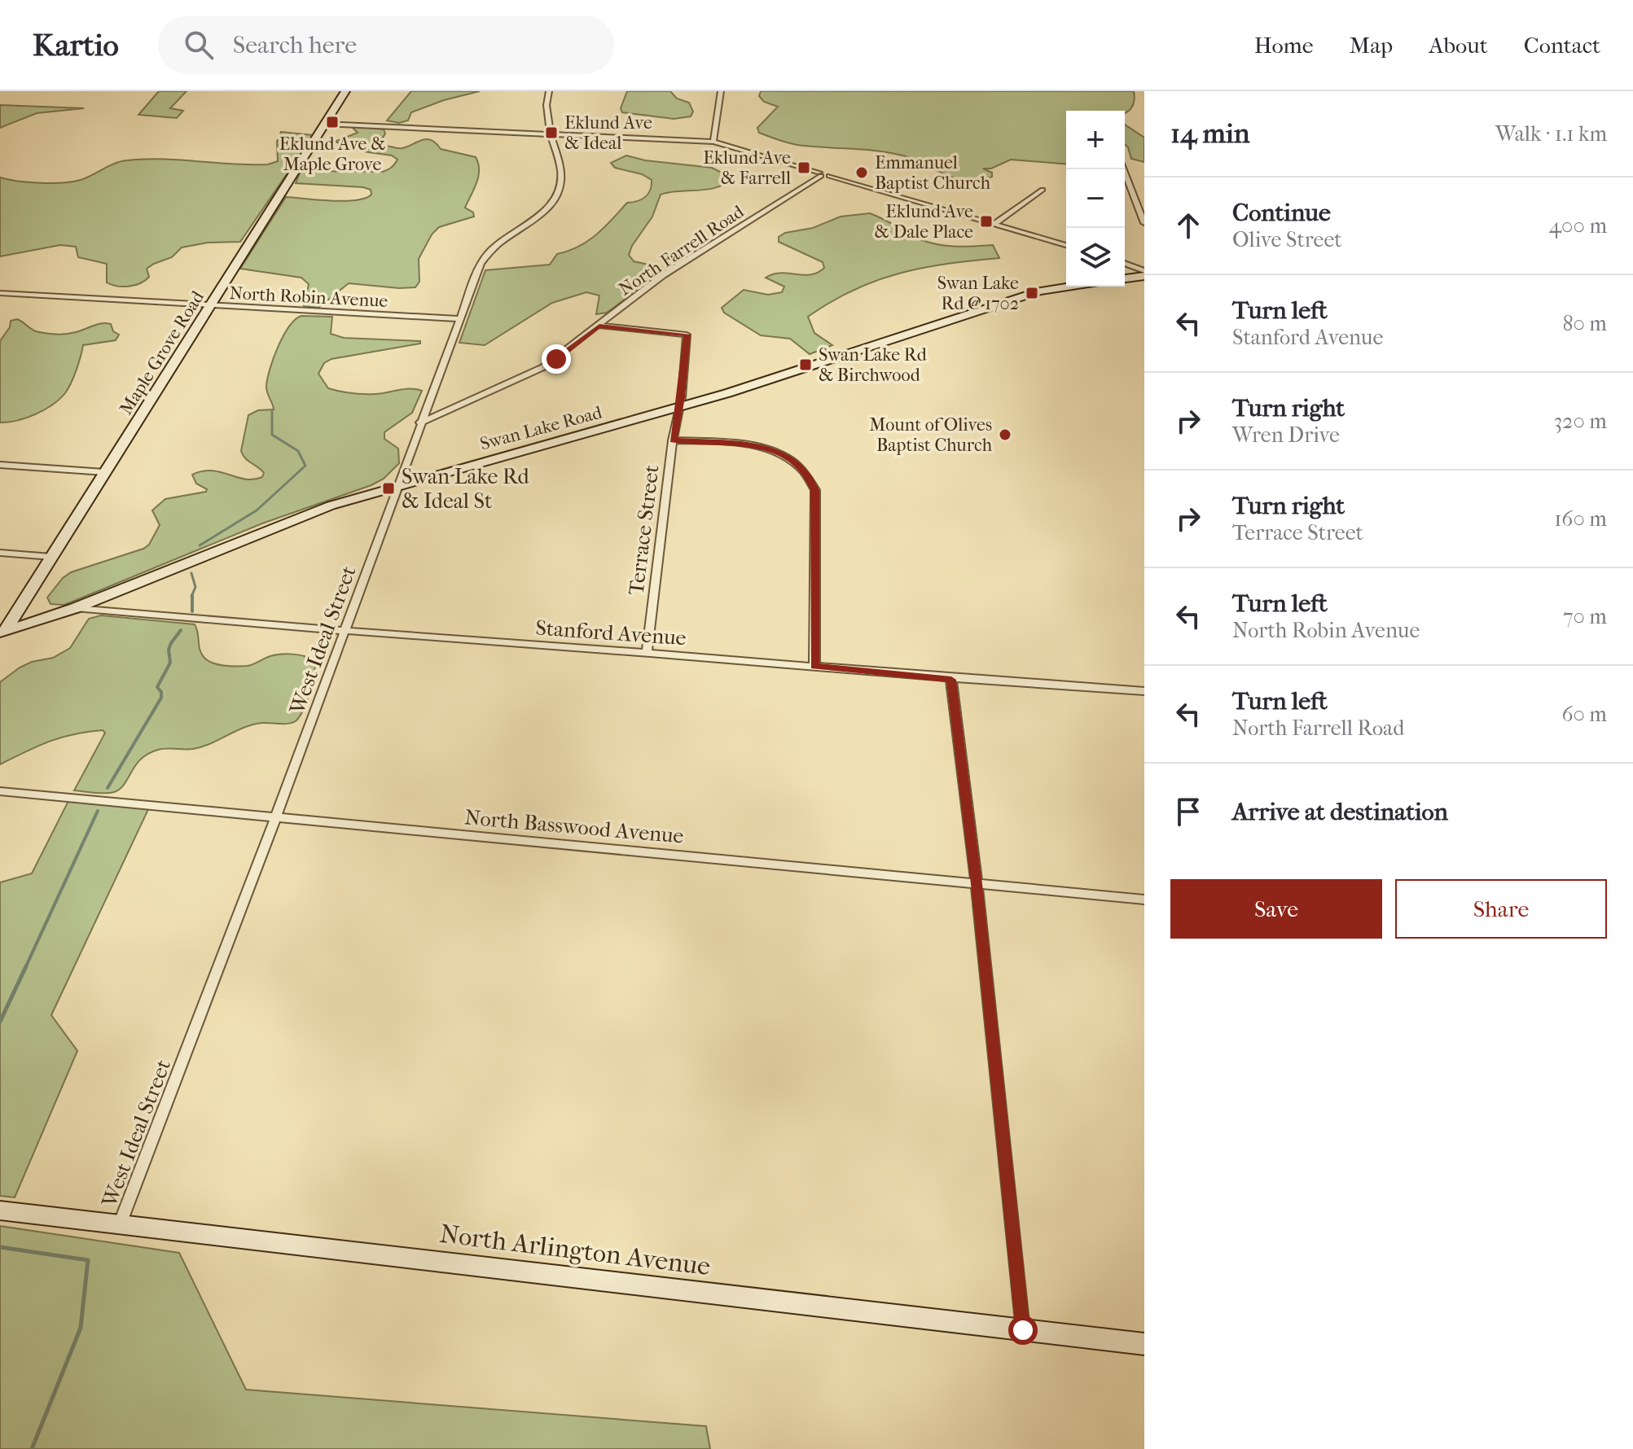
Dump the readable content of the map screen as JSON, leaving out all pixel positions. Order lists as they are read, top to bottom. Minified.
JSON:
{"streets":{"street":["North Farrell Road","North Robin Avenue","Maple Grove Road","Swan Lake Road","Terrace Street","Stanford Avenue","West Ideal Street","North Basswood Avenue","North Arlington Avenue"]},"crossings":[["North Farrell Road","Terrace Street"],["North Farrell Road","West Ideal Street"],["North Robin Avenue","Maple Grove Road"],["North Robin Avenue","West Ideal Street"],["Maple Grove Road","Swan Lake Road"],["Swan Lake Road","Terrace Street"],["Swan Lake Road","Stanford Avenue"],["Swan Lake Road","West Ideal Street"],["Terrace Street","Stanford Avenue"],["Stanford Avenue","West Ideal Street"],["West Ideal Street","North Basswood Avenue"],["West Ideal Street","North Arlington Avenue"]],"places":{"transit":["Eklund Ave & Maple Grove","Eklund Ave & Ideal","Eklund Ave & Farrell","Eklund Ave & Dale Place","Swan Lake Rd @ 1702","Swan Lake Rd & Birchwood","Swan Lake Rd & Ideal St"],"other":["Emmanuel Baptist Church","Mount of Olives Baptist Church"]},"page":{"header":"Kartio","search":"Search here","nav":["Home","Map","About","Contact"],"heading":["14 min","Walk · 1.1 km"],"map_buttons":["+","−"],"list":[["Continue","Olive Street","400 m"],["Turn left","Stanford Avenue","80 m"],["Turn right","Wren Drive","320 m"],["Turn right","Terrace Street","160 m"],["Turn left","North Robin Avenue","70 m"],["Turn left","North Farrell Road","60 m"],"Arrive at destination"],"buttons":["Save","Share"]}}
